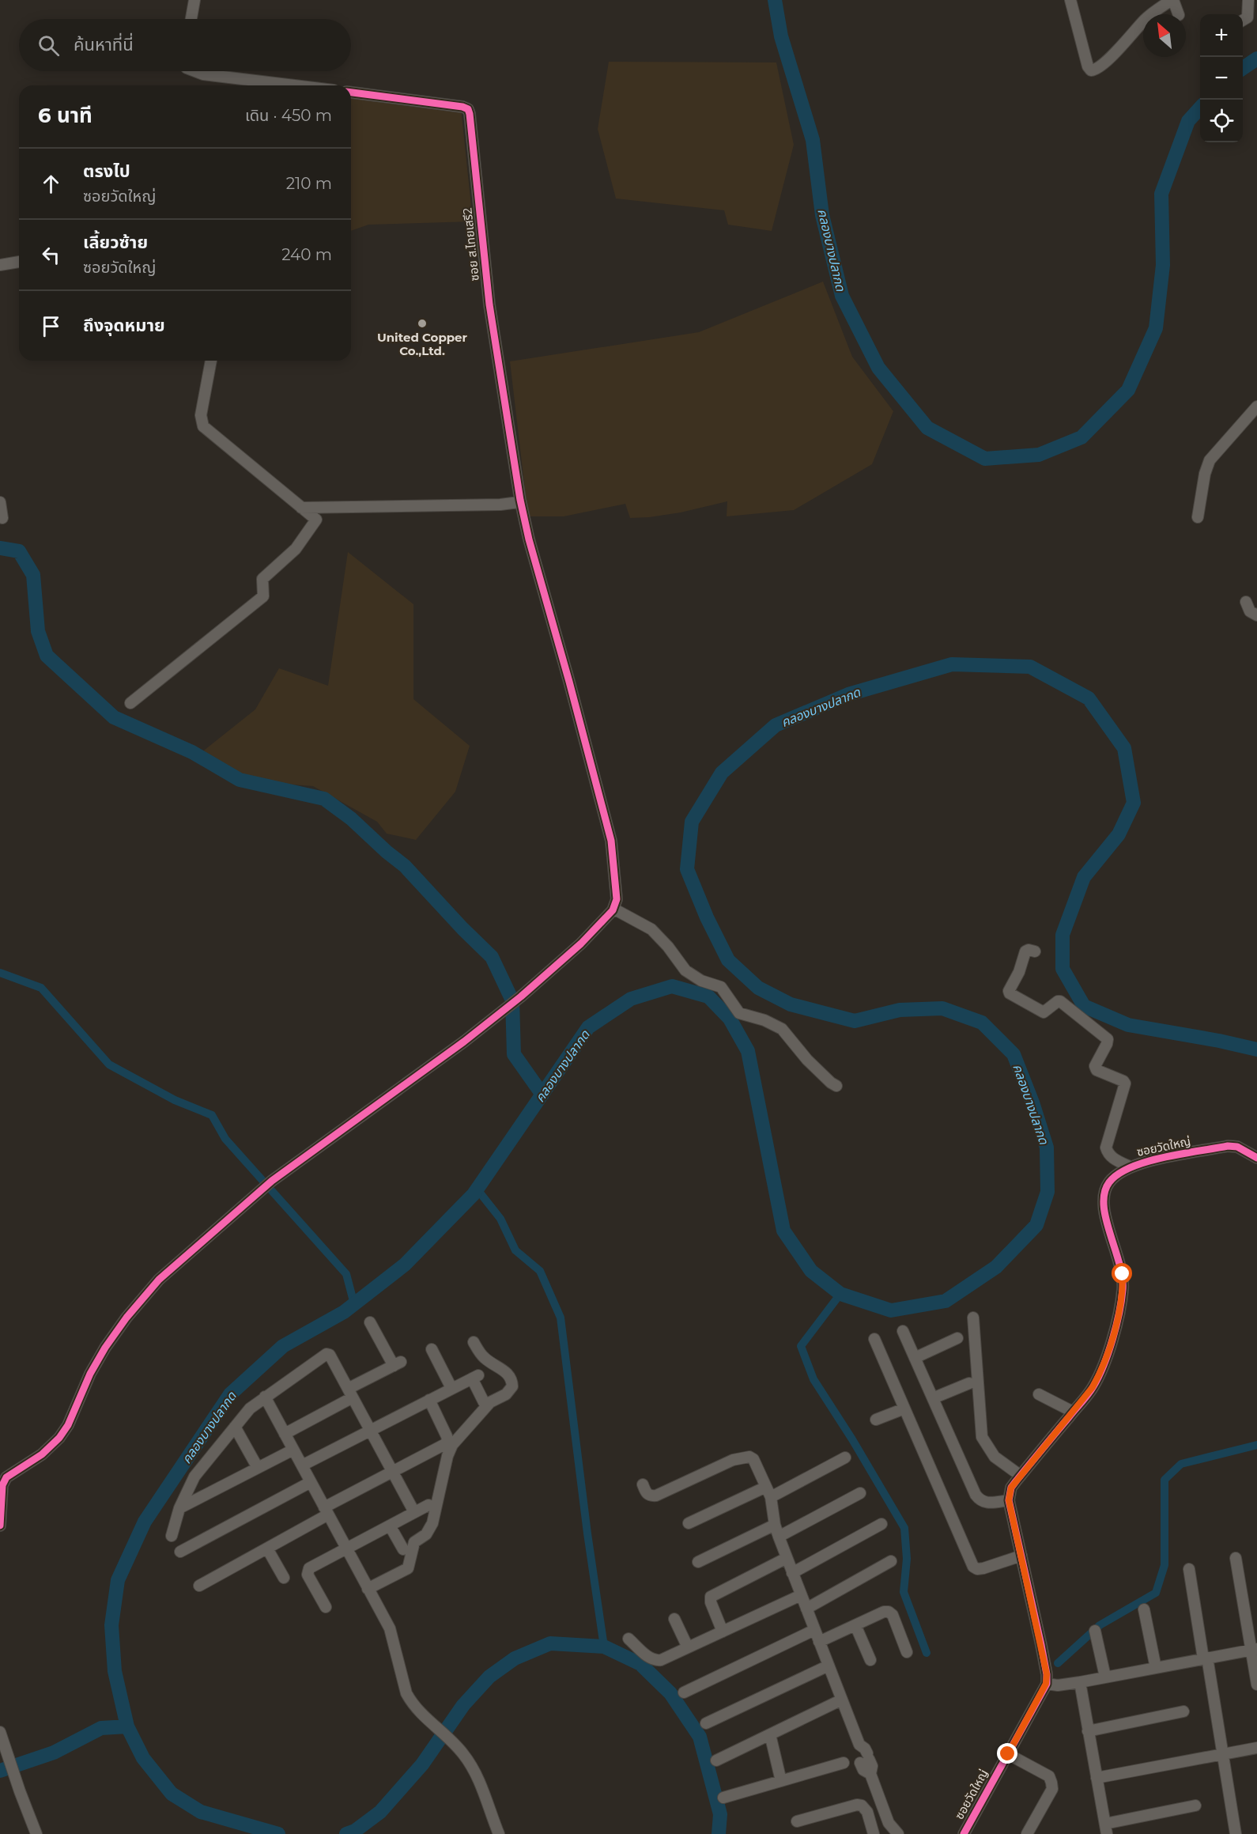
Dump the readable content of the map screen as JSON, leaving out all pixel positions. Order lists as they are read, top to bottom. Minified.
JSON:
{"streets":{"street":["ซอย ส.ไทยเสรี2","ซอยวัดใหญ่"]},"water":["คลองบางปลากด"],"places":["United Copper Co.,Ltd."],"north":"top left","page":{"map_buttons":["+","−"],"search":"ค้นหาที่นี่","heading":["6 นาที","เดิน · 450 m"],"list":[["ตรงไป","ซอยวัดใหญ่","210 m"],["เลี้ยวซ้าย","ซอยวัดใหญ่","240 m"],"ถึงจุดหมาย"]}}
